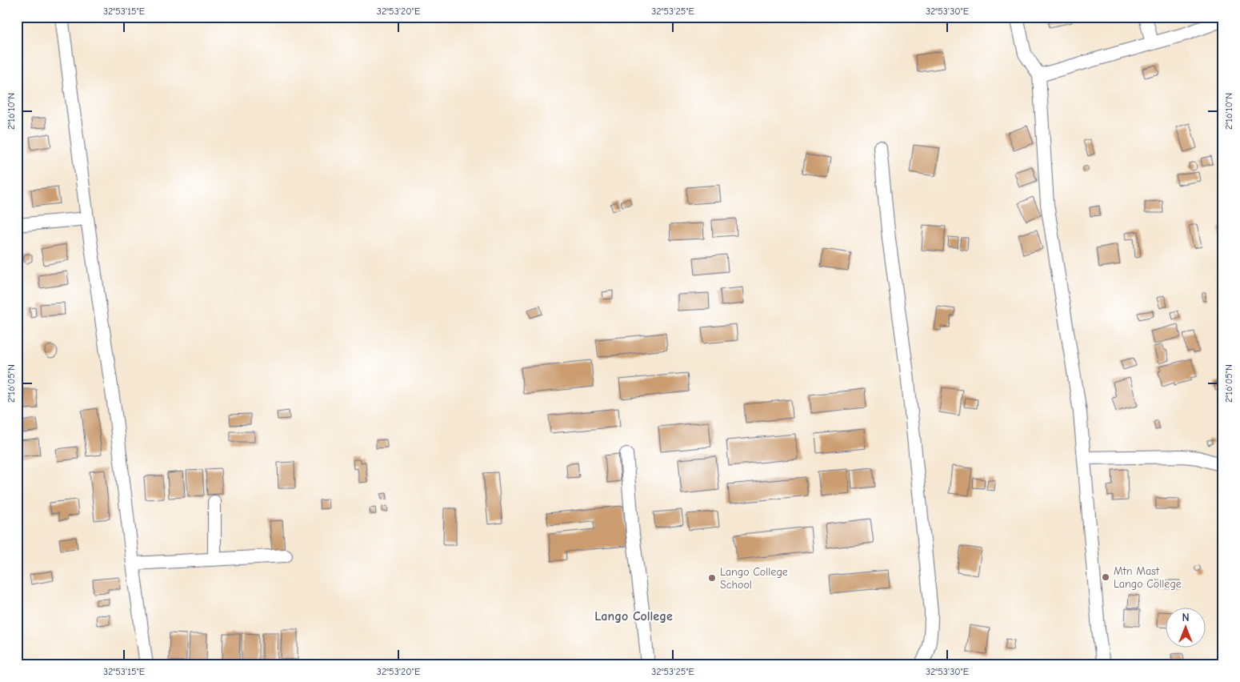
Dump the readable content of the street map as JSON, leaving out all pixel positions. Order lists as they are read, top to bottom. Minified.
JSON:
{"districts":["Lango College"],"places":["Mtn Mast Lango College","Lango College School"],"north":"top","coordinates":["32°53'15\"E","32°53'20\"E","32°53'25\"E","32°53'30\"E","2°16'10\"N","2°16'05\"N"]}
